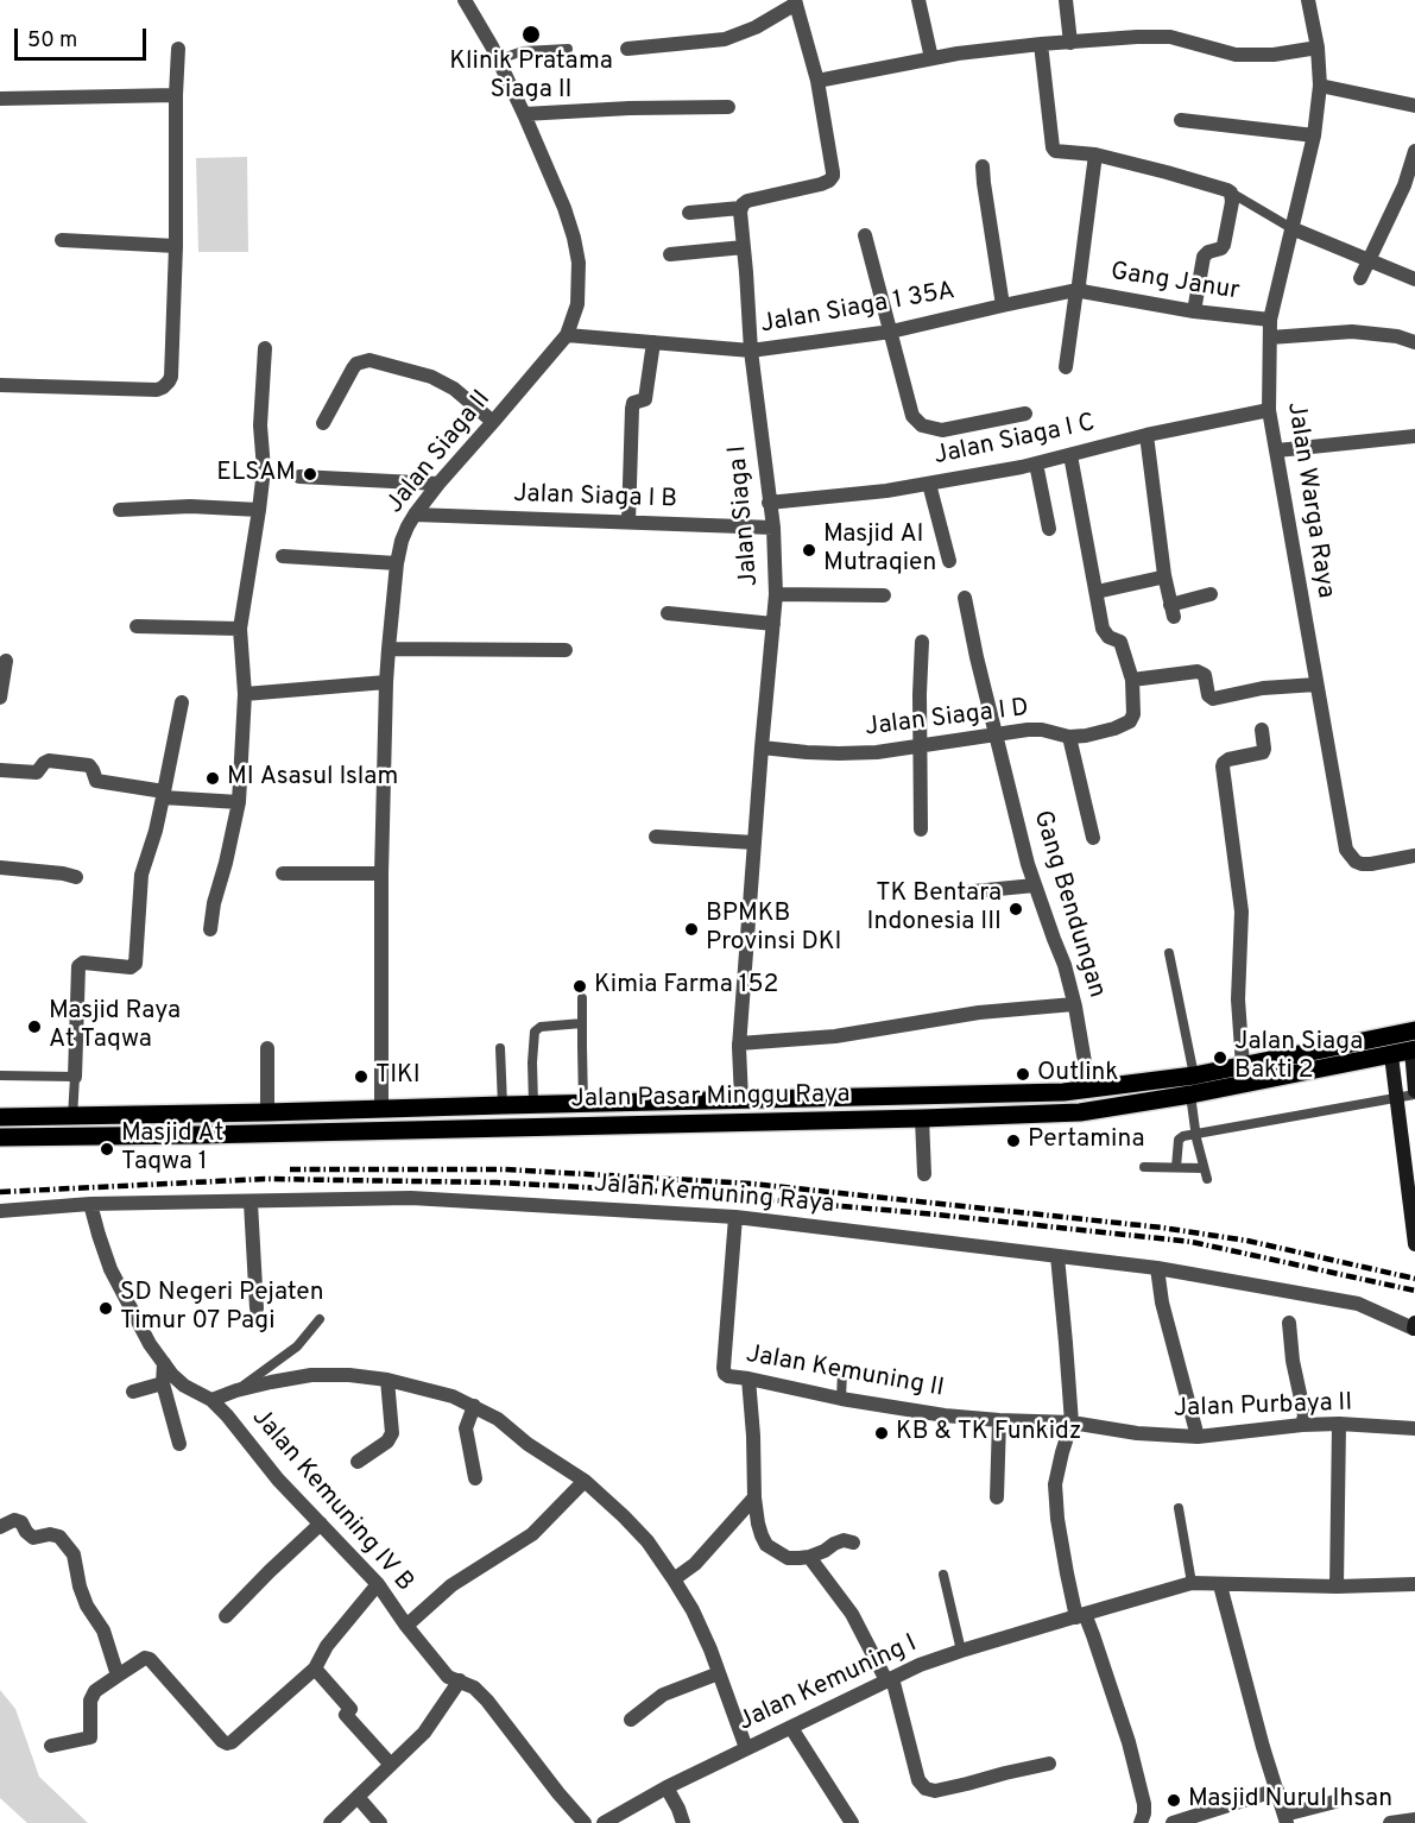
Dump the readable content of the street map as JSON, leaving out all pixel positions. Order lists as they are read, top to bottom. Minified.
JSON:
{"streets":{"main road":["Jalan Pasar Minggu Raya"],"street":["Gang Janur","Jalan Siaga 1 35A","Jalan Siaga I C","Jalan Siaga II","Jalan Siaga I B","Jalan Warga Raya","Jalan Siaga I","Jalan Siaga I D","Gang Bendungan","Jalan Kemuning Raya","Jalan Kemuning II","Jalan Purbaya II","Jalan Kemuning IV B","Jalan Kemuning I"]},"crossings":[["Gang Janur","Jalan Warga Raya"],["Jalan Siaga 1 35A","Jalan Siaga II"],["Jalan Siaga 1 35A","Jalan Siaga I"],["Jalan Siaga I C","Jalan Warga Raya"],["Jalan Siaga I C","Jalan Siaga I"],["Jalan Siaga II","Jalan Siaga I B"],["Jalan Siaga II","Jalan Pasar Minggu Raya"],["Jalan Siaga I B","Jalan Siaga I"],["Jalan Siaga I","Jalan Siaga I D"],["Jalan Siaga I","Jalan Pasar Minggu Raya"],["Jalan Siaga I D","Gang Bendungan"],["Gang Bendungan","Jalan Pasar Minggu Raya"],["Jalan Kemuning Raya","Jalan Kemuning II"],["Jalan Kemuning II","Jalan Purbaya II"]],"places":["Klinik Pratama Siaga II","ELSAM","Masjid Al Mutraqien","MI Asasul Islam","TK Bentara Indonesia III","BPMKB Provinsi DKI","Kimia Farma 152","Masjid Raya At Taqwa","Jalan Siaga Bakti 2","Outlink","TIKI","Pertamina","Masjid At Taqwa 1","SD Negeri Pejaten Timur 07 Pagi","KB & TK Funkidz","Masjid Nurul Ihsan"],"scale_bar":"50 m"}
